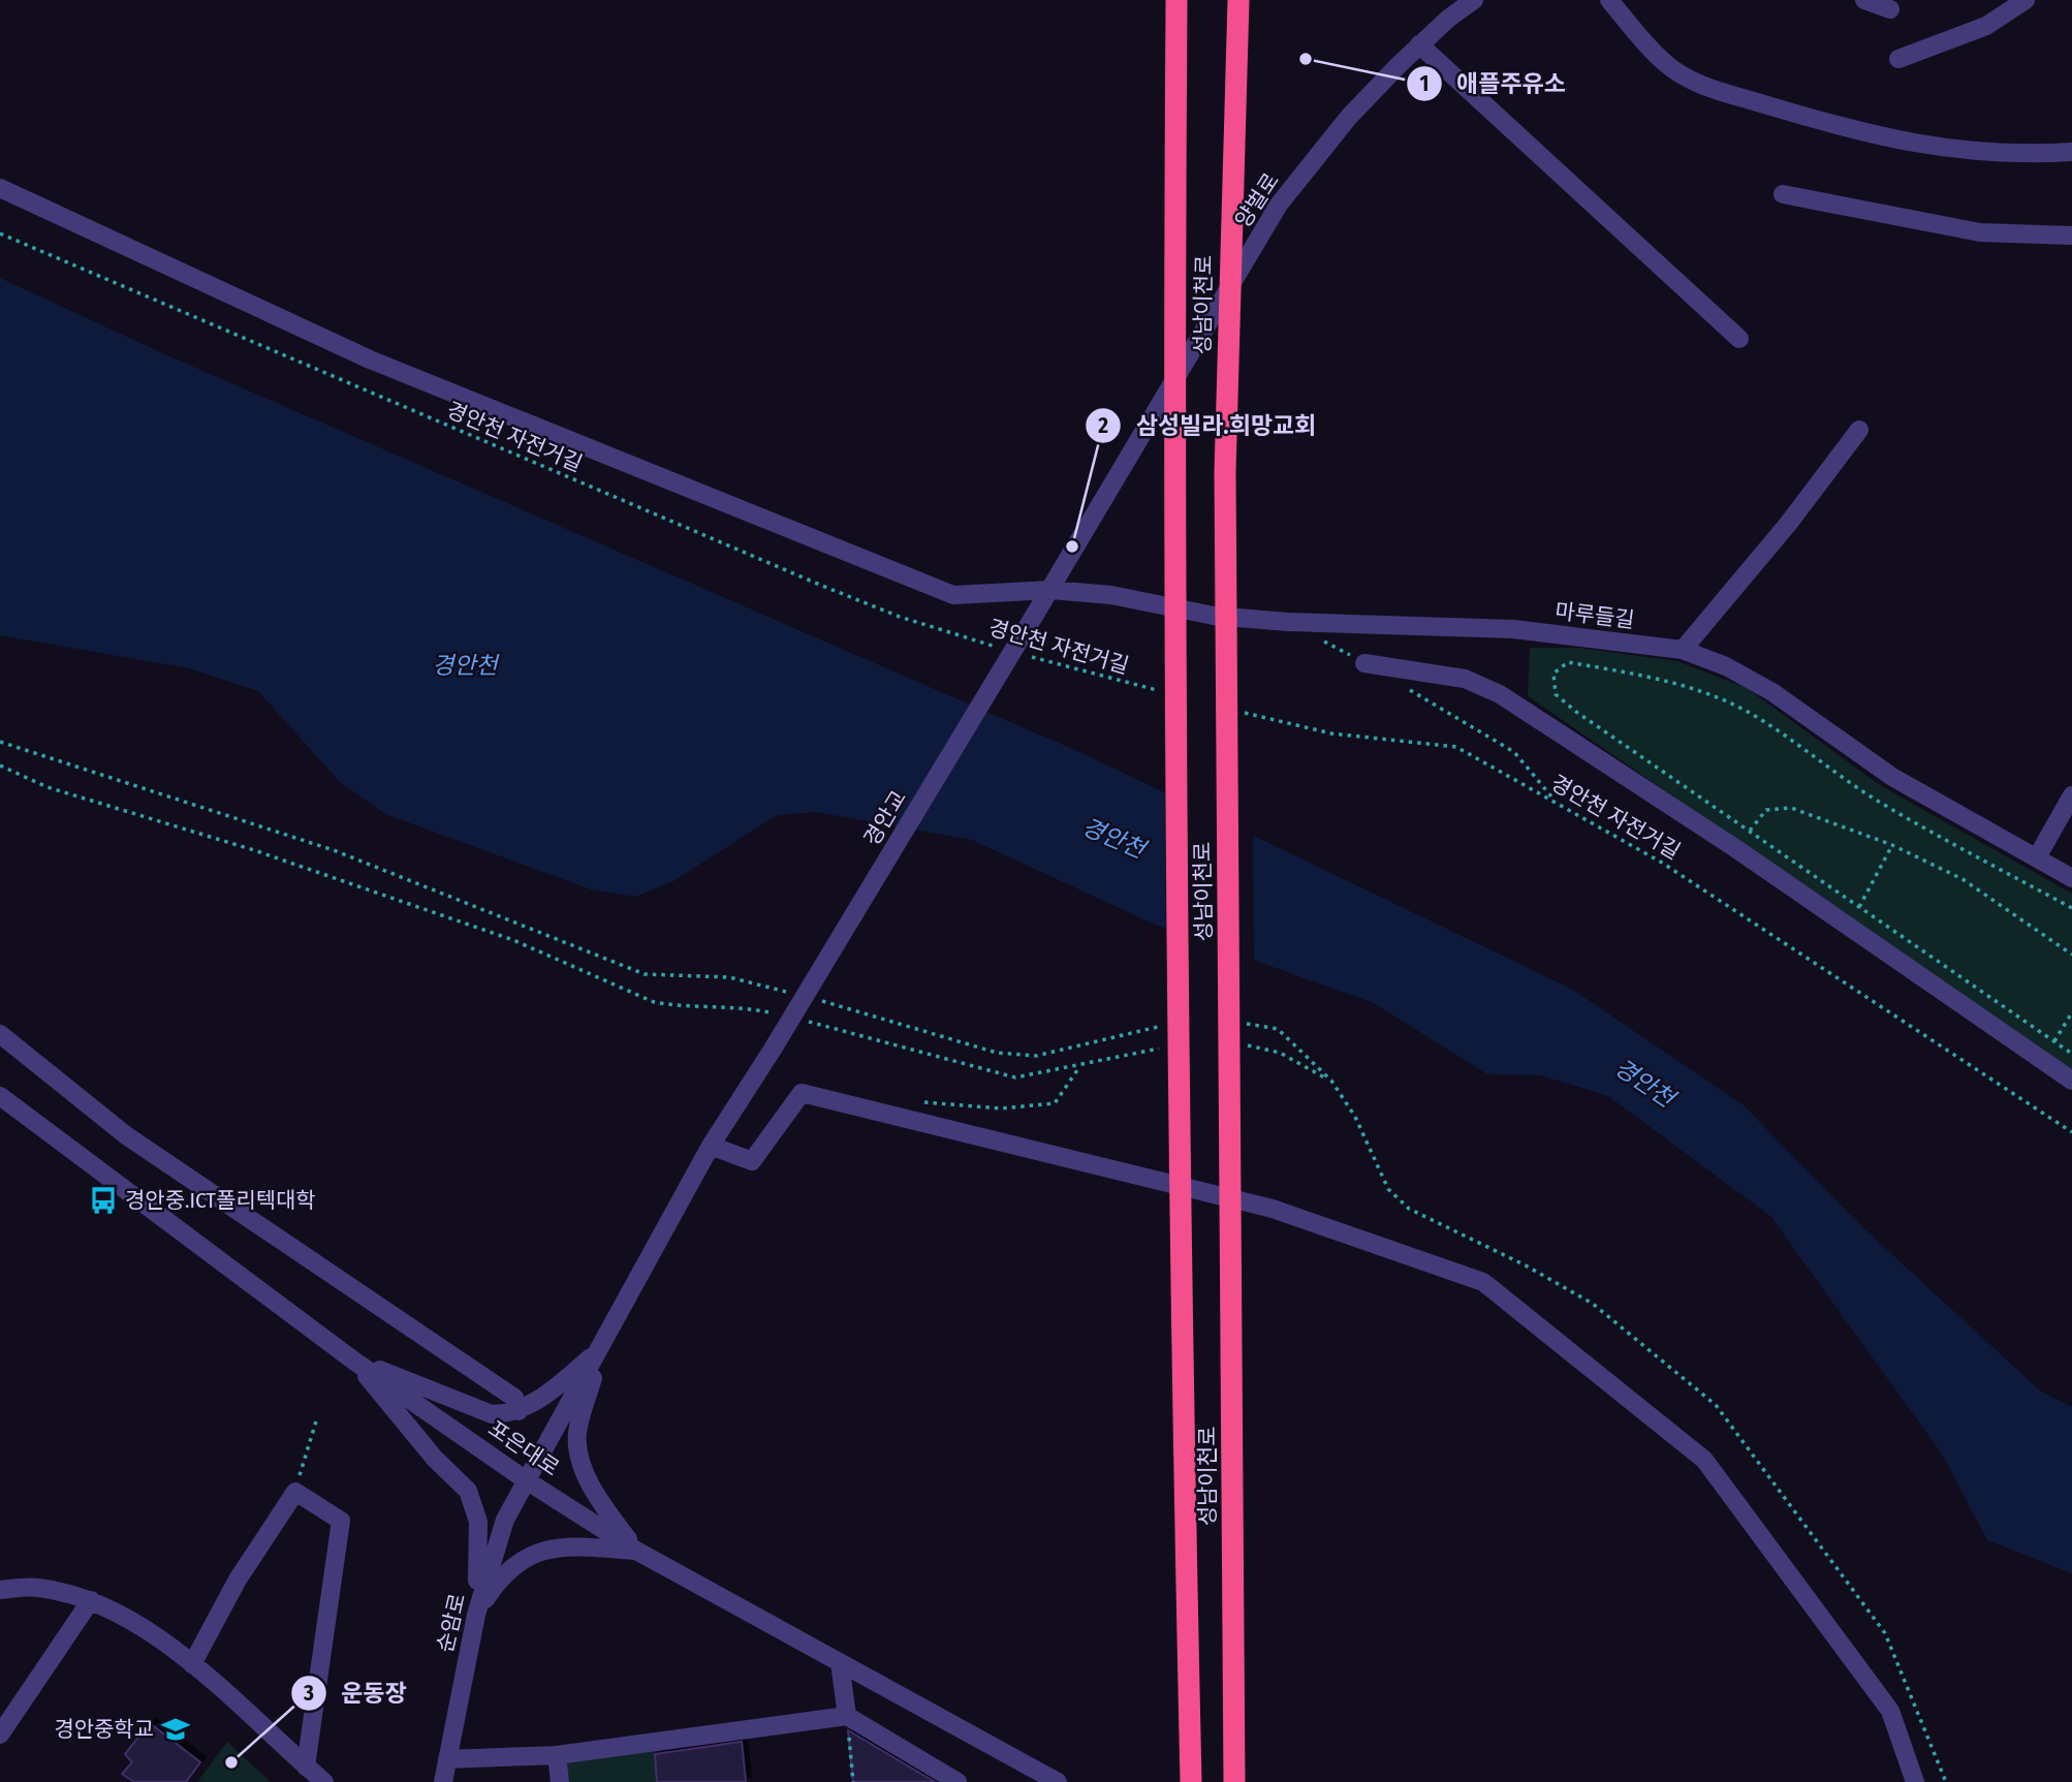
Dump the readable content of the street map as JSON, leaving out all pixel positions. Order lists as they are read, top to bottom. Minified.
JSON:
{"streets":{"highway":["성남이천로"],"street":["양벌로","마루들길","경안교","포은대로","순암로"],"path":["경안천 자전거길"]},"crossings":[["양벌로","마루들길"],["양벌로","경안교"],["경안교","순암로"],["포은대로","순암로"]],"water":["경안천"],"places":{"other":["애플주유소","삼성빌라.희망교회","운동장"],"bus stop":["경안중.ICT폴리텍대학"],"school or university":["경안중학교"]}}
